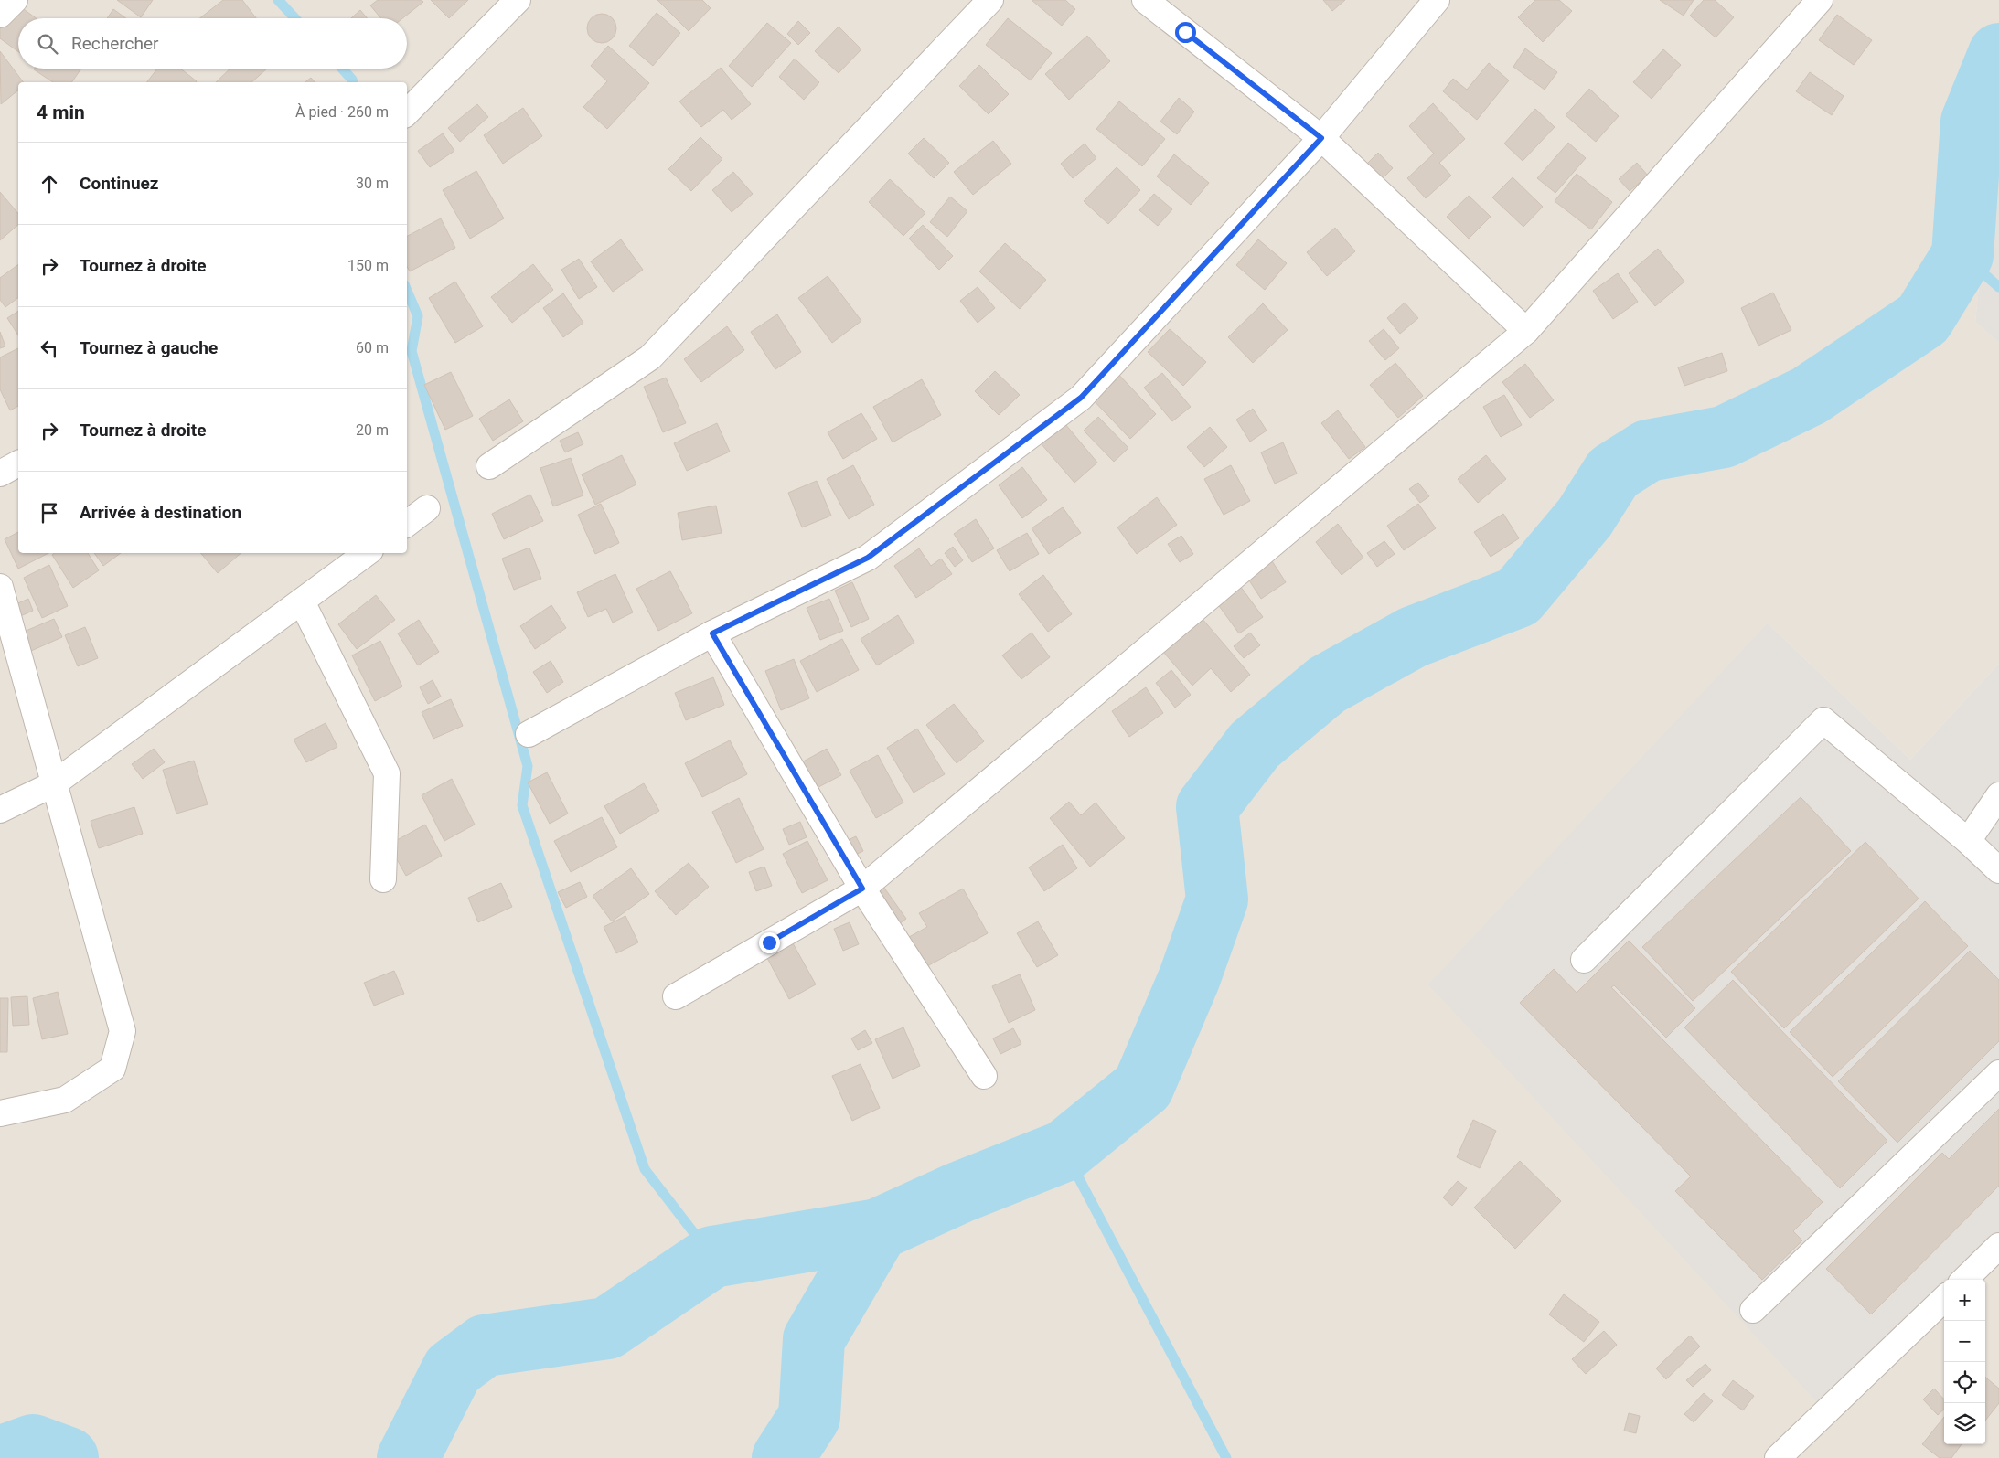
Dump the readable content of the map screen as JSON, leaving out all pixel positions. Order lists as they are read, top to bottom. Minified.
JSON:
{"page":{"search":"Rechercher","heading":["4 min","À pied · 260 m"],"list":[["Continuez","30 m"],["Tournez à droite","150 m"],["Tournez à gauche","60 m"],["Tournez à droite","20 m"],"Arrivée à destination"],"map_buttons":["+","−"]}}
